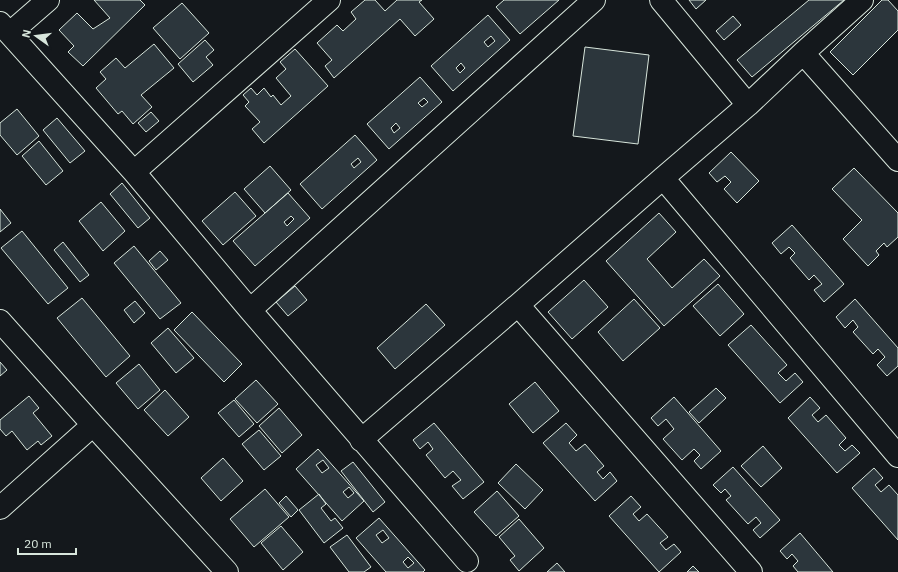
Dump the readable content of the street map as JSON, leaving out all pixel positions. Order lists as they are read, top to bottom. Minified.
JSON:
{"scale_bar":"20 m","north":"left"}
